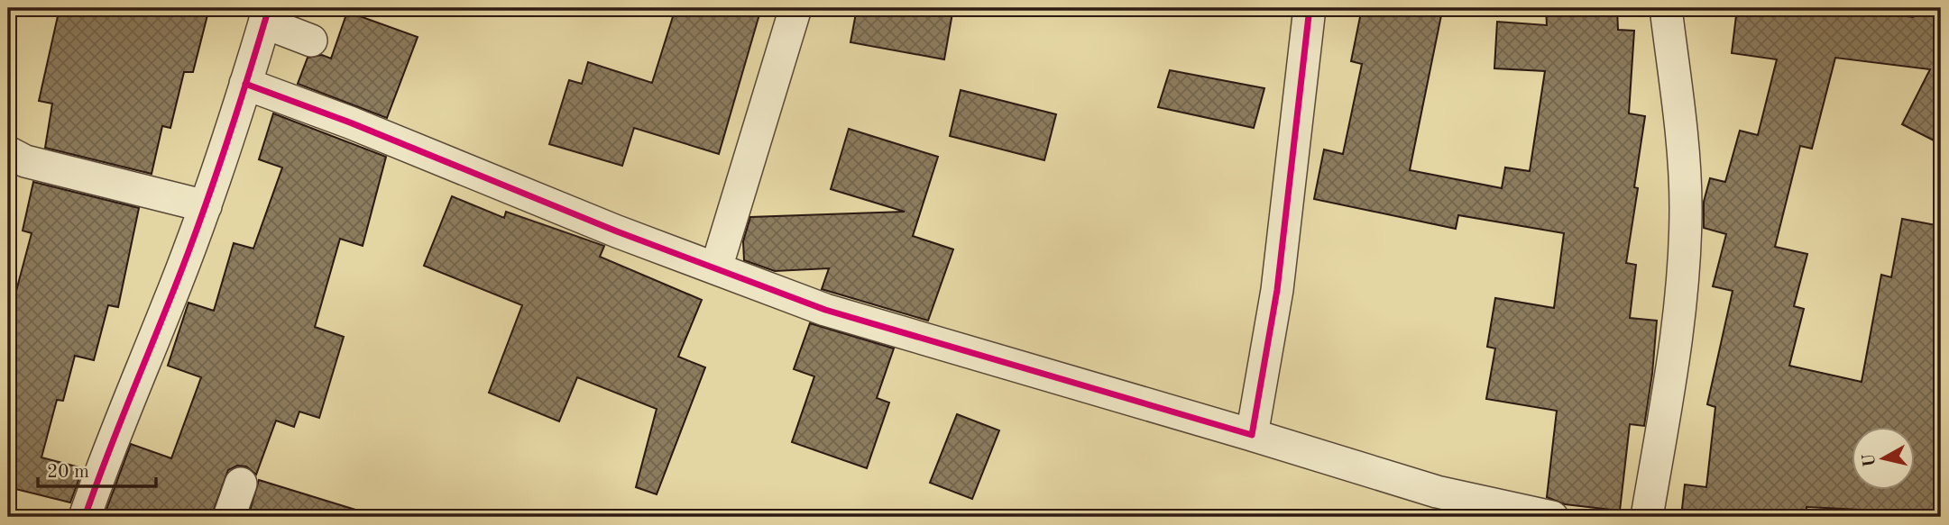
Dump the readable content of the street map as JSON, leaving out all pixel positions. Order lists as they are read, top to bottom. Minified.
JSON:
{"scale_bar":"20 m","north":"left"}
